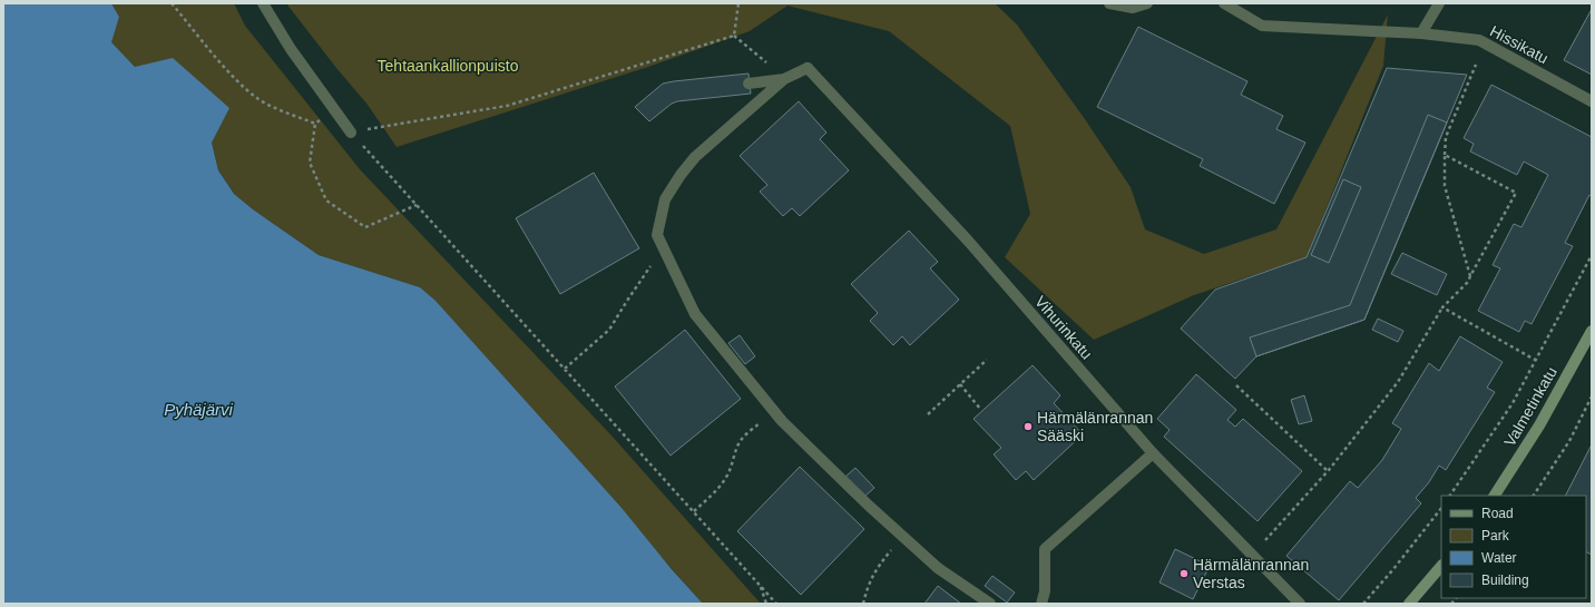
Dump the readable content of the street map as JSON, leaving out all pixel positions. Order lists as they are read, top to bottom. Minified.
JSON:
{"streets":{"street":["Hissikatu","Vihurinkatu","Valmetinkatu"]},"water":["Pyhäjärvi"],"parks":["Tehtaankallionpuisto"],"places":["Härmälänrannan Sääski","Härmälänrannan Verstas"],"legend":["Road","Park","Water","Building"]}
